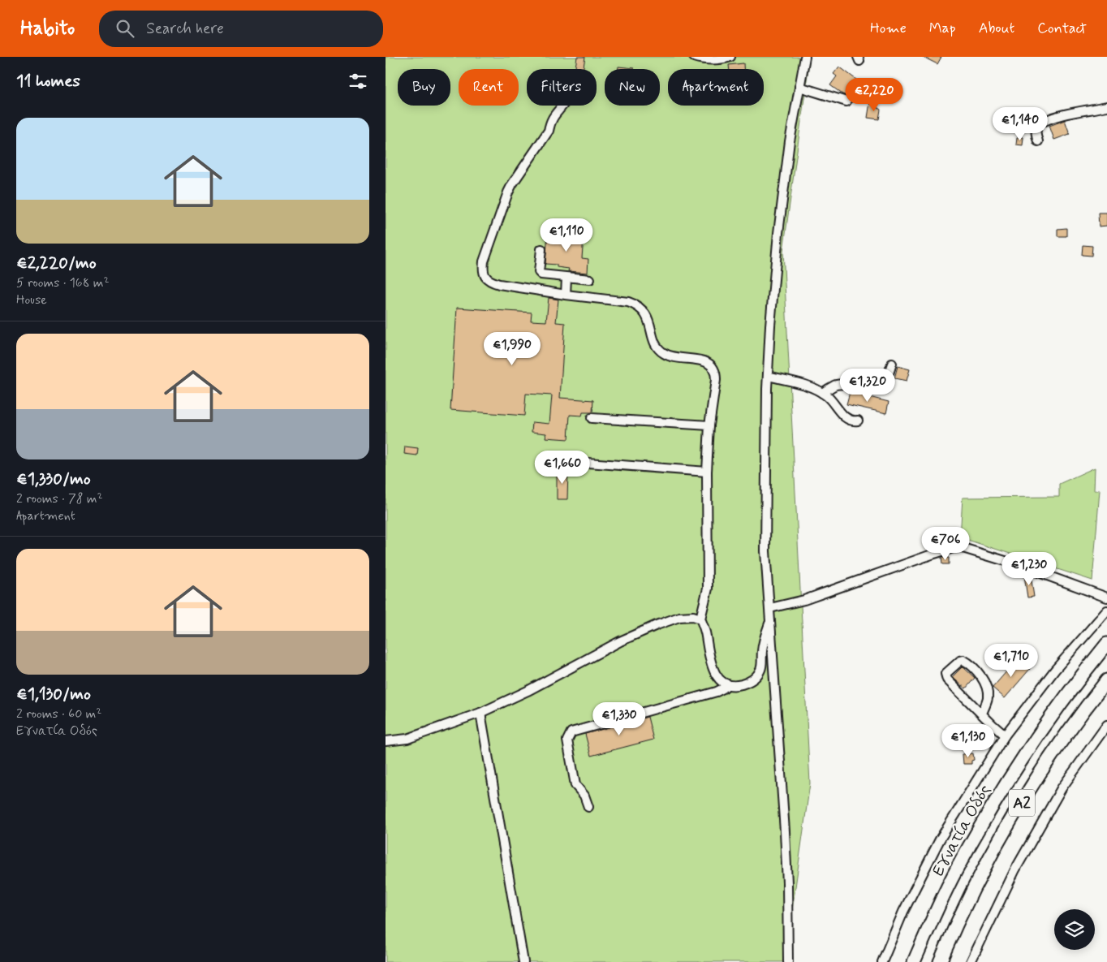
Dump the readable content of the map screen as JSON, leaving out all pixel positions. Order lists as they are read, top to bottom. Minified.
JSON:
{"streets":{"highway":["Α2","Εγνατία Οδός"]},"page":{"header":"Habito","search":"Search here","nav":["Home","Map","About","Contact"],"heading":"11 homes","chip":["Buy","Rent","Filters","New","Apartment"],"price":["€2,220","€1,140","€1,110","€1,990","€1,320","€1,660","€706","€1,230","€1,710","€1,330","€1,130"],"list":[{"name":"€2,220/mo","note":"5 rooms · 168 m² · House"},{"name":"€1,330/mo","note":"2 rooms · 78 m² · Apartment"},{"name":"€1,130/mo","note":"2 rooms · 60 m² · Εγνατία Οδός"}]}}
